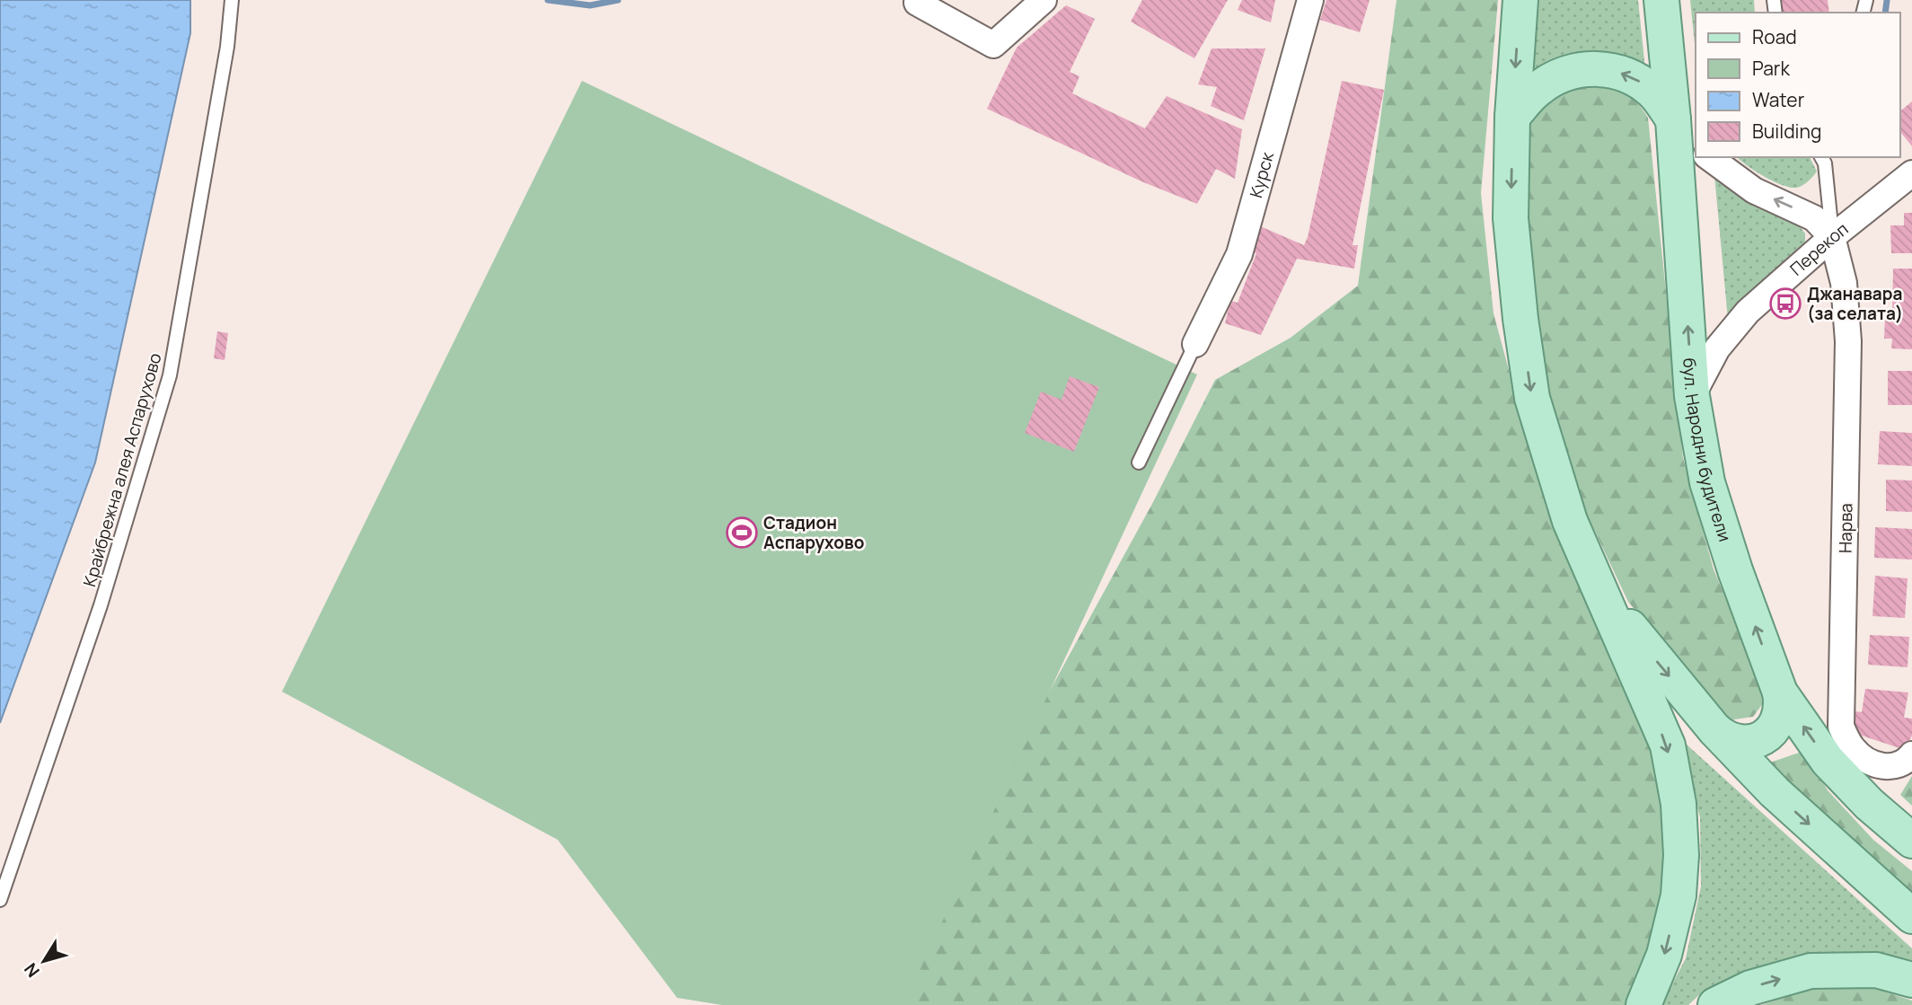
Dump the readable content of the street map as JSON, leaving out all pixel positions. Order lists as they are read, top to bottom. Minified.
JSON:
{"streets":{"main road":["бул. Народни будители"],"street":["Курск","Перекоп","Нарва"],"lane":["Крайбрежна алея Аспарухово"]},"crossings":[["Перекоп","бул. Народни будители"],["Перекоп","Нарва"]],"places":{"bus stop":["Джанавара (за селата)"],"sports":["Стадион Аспарухово"]},"legend":["Road","Park","Water","Building"],"north":"bottom left"}
